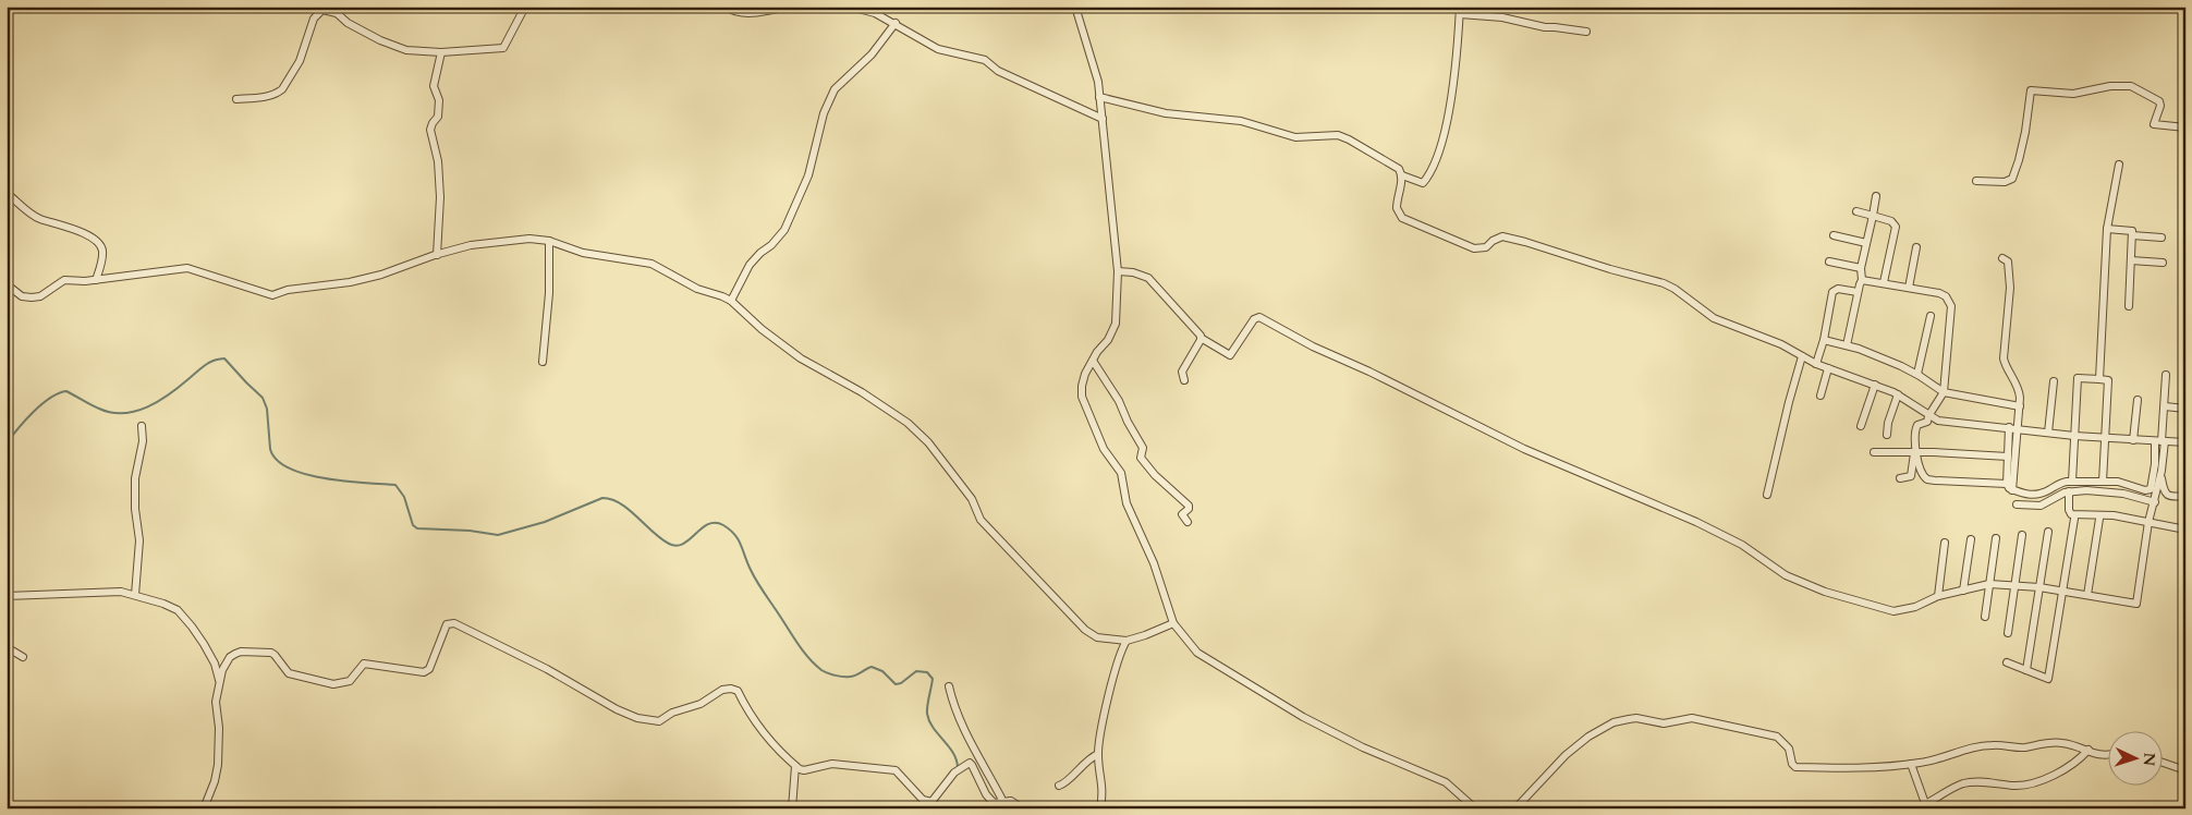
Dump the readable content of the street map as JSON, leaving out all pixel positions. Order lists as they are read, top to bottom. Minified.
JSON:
{"north":"right"}
